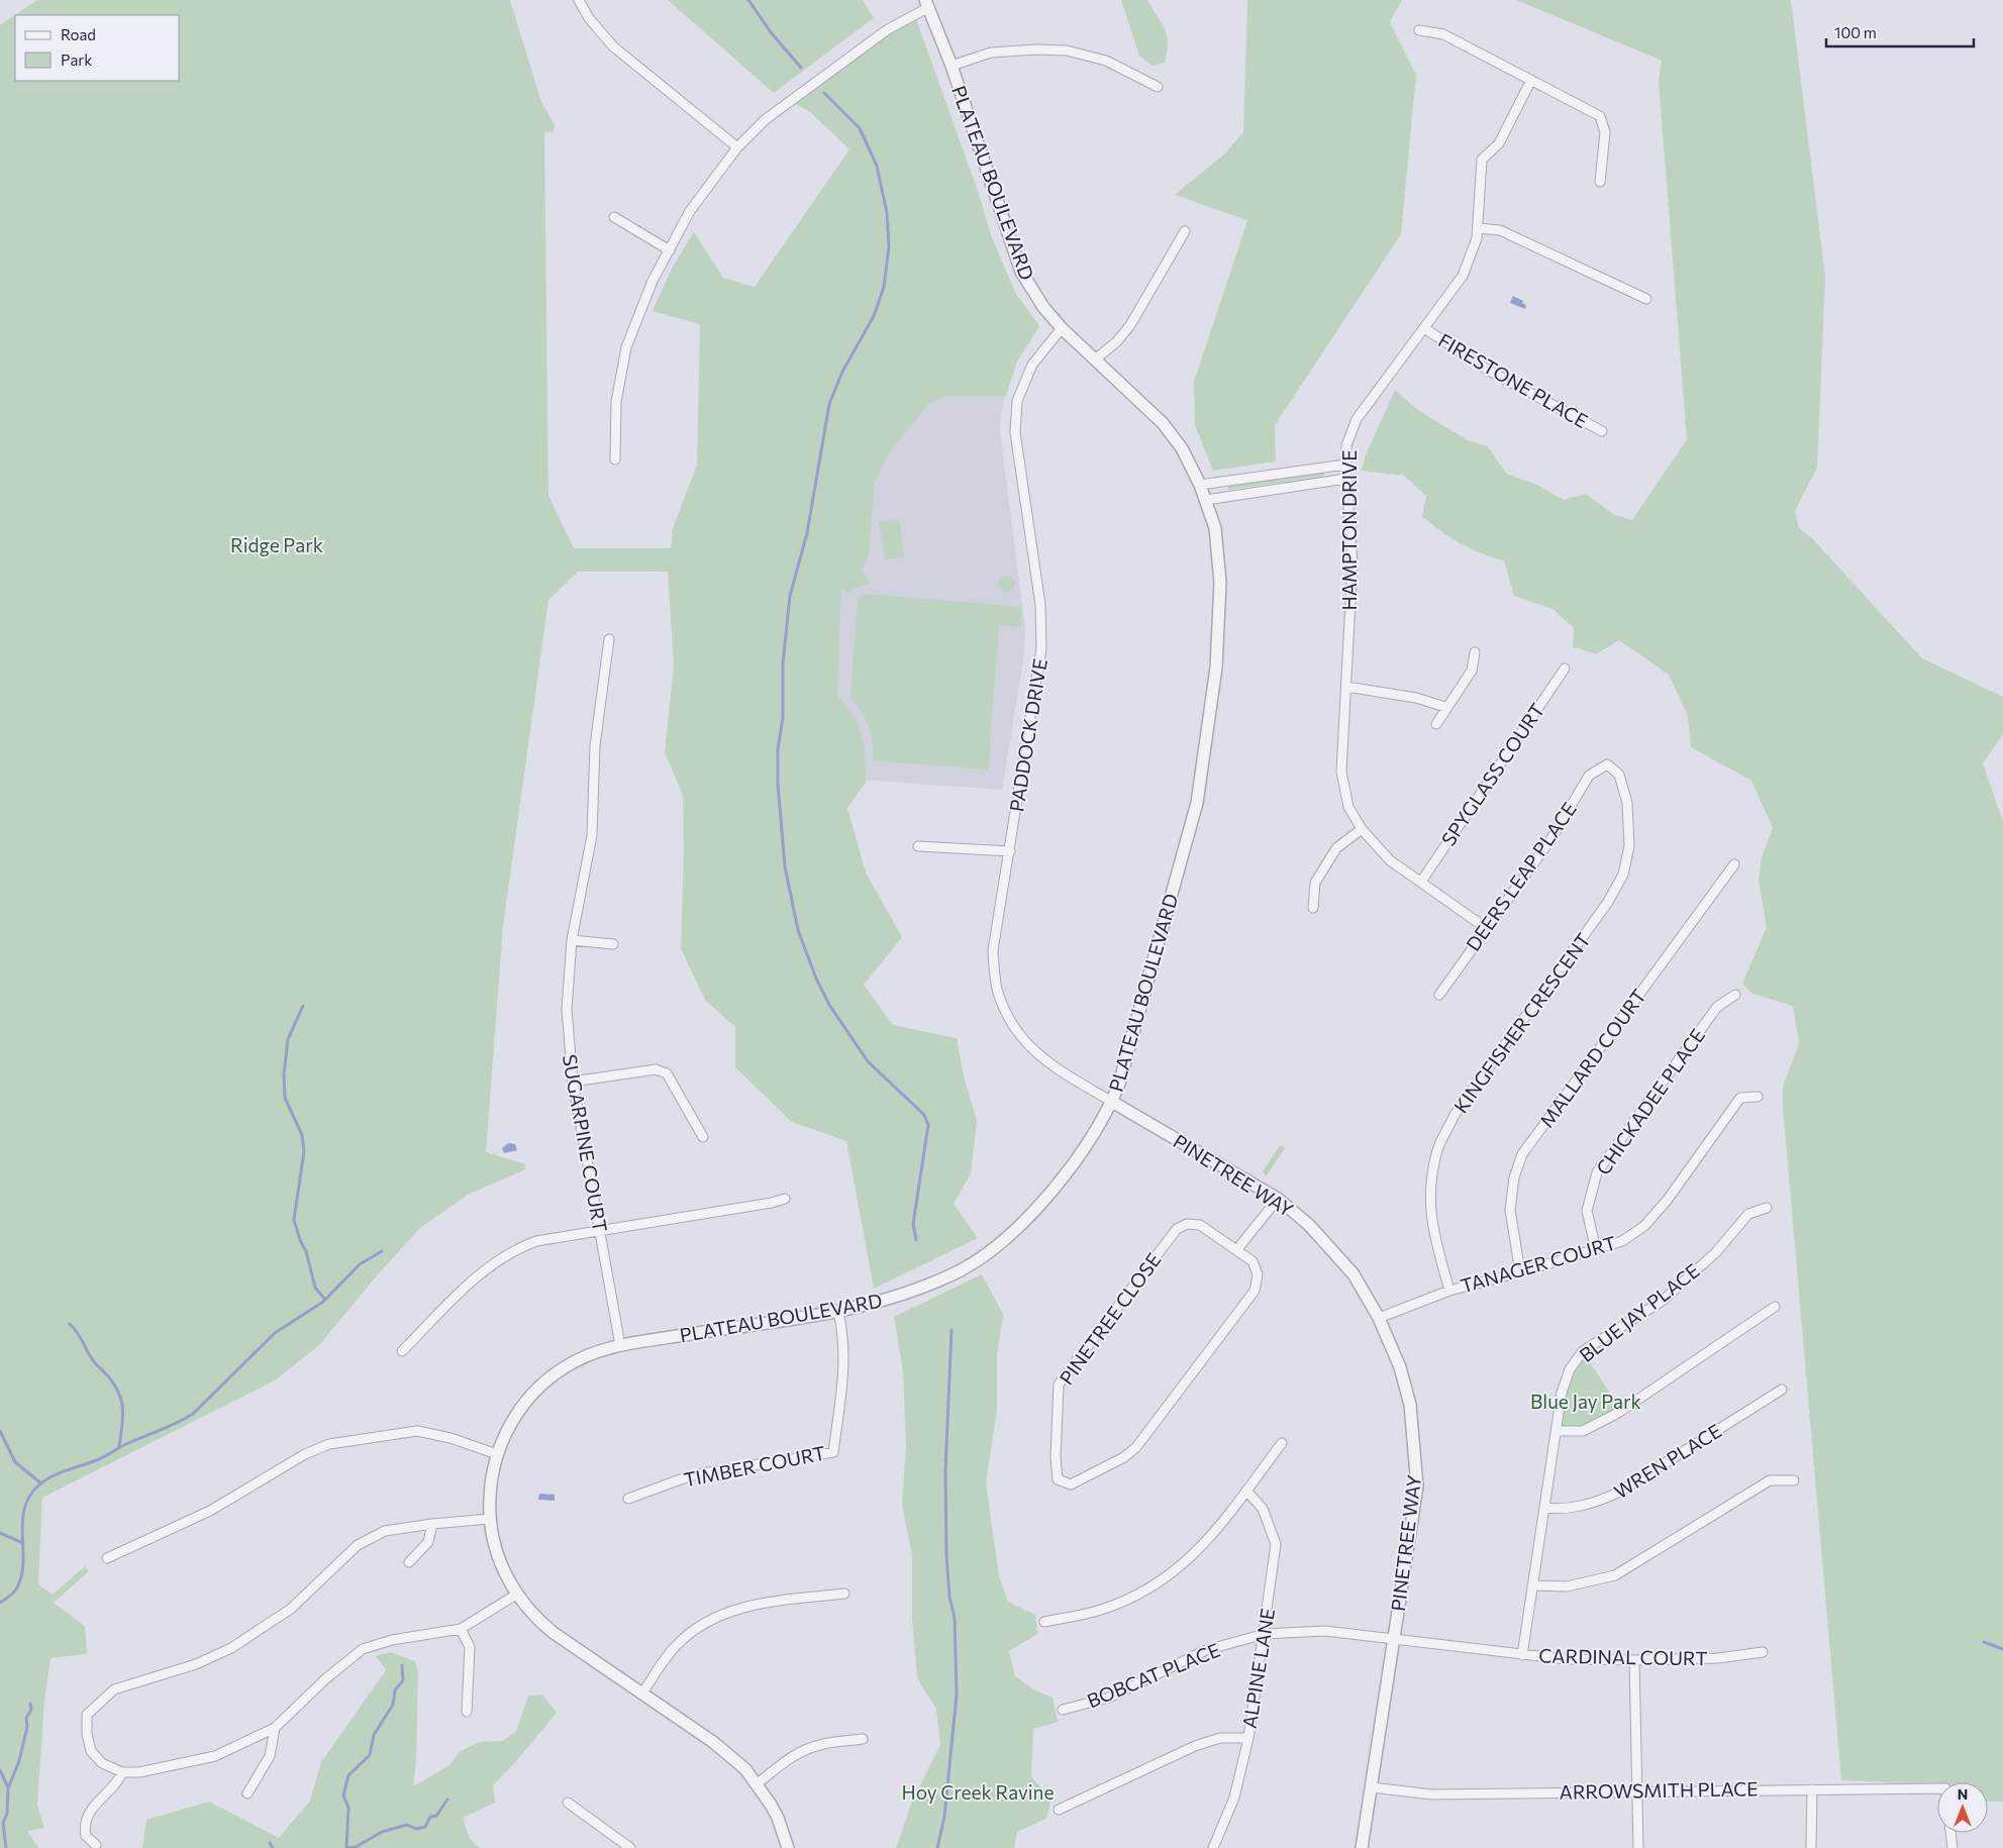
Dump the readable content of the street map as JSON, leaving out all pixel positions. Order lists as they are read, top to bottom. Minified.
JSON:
{"streets":{"street":["PLATEAU BOULEVARD","FIRESTONE PLACE","HAMPTON DRIVE","PADDOCK DRIVE","SPYGLASS COURT","DEERS LEAP PLACE","KINGFISHER CRESCENT","MALLARD COURT","CHICKADEE PLACE","SUGARPINE COURT","PINETREE WAY","TANAGER COURT","BLUE JAY PLACE","PINETREE CLOSE","WREN PLACE","TIMBER COURT","CARDINAL COURT","ALPINE LANE","BOBCAT PLACE","ARROWSMITH PLACE"]},"crossings":[["PLATEAU BOULEVARD","PADDOCK DRIVE"],["PLATEAU BOULEVARD","SUGARPINE COURT"],["PLATEAU BOULEVARD","PINETREE WAY"],["PLATEAU BOULEVARD","TIMBER COURT"],["FIRESTONE PLACE","HAMPTON DRIVE"],["HAMPTON DRIVE","SPYGLASS COURT"],["HAMPTON DRIVE","DEERS LEAP PLACE"],["PADDOCK DRIVE","PINETREE WAY"],["DEERS LEAP PLACE","KINGFISHER CRESCENT"],["KINGFISHER CRESCENT","TANAGER COURT"],["MALLARD COURT","TANAGER COURT"],["CHICKADEE PLACE","TANAGER COURT"],["PINETREE WAY","TANAGER COURT"],["PINETREE WAY","CARDINAL COURT"],["PINETREE WAY","BOBCAT PLACE"],["PINETREE WAY","ARROWSMITH PLACE"],["BLUE JAY PLACE","WREN PLACE"],["BLUE JAY PLACE","CARDINAL COURT"],["CARDINAL COURT","BOBCAT PLACE"],["ALPINE LANE","BOBCAT PLACE"]],"parks":["Ridge Park","Blue Jay Park","Hoy Creek Ravine"],"legend":["Road","Park"],"scale_bar":"100 m","north":"top"}
